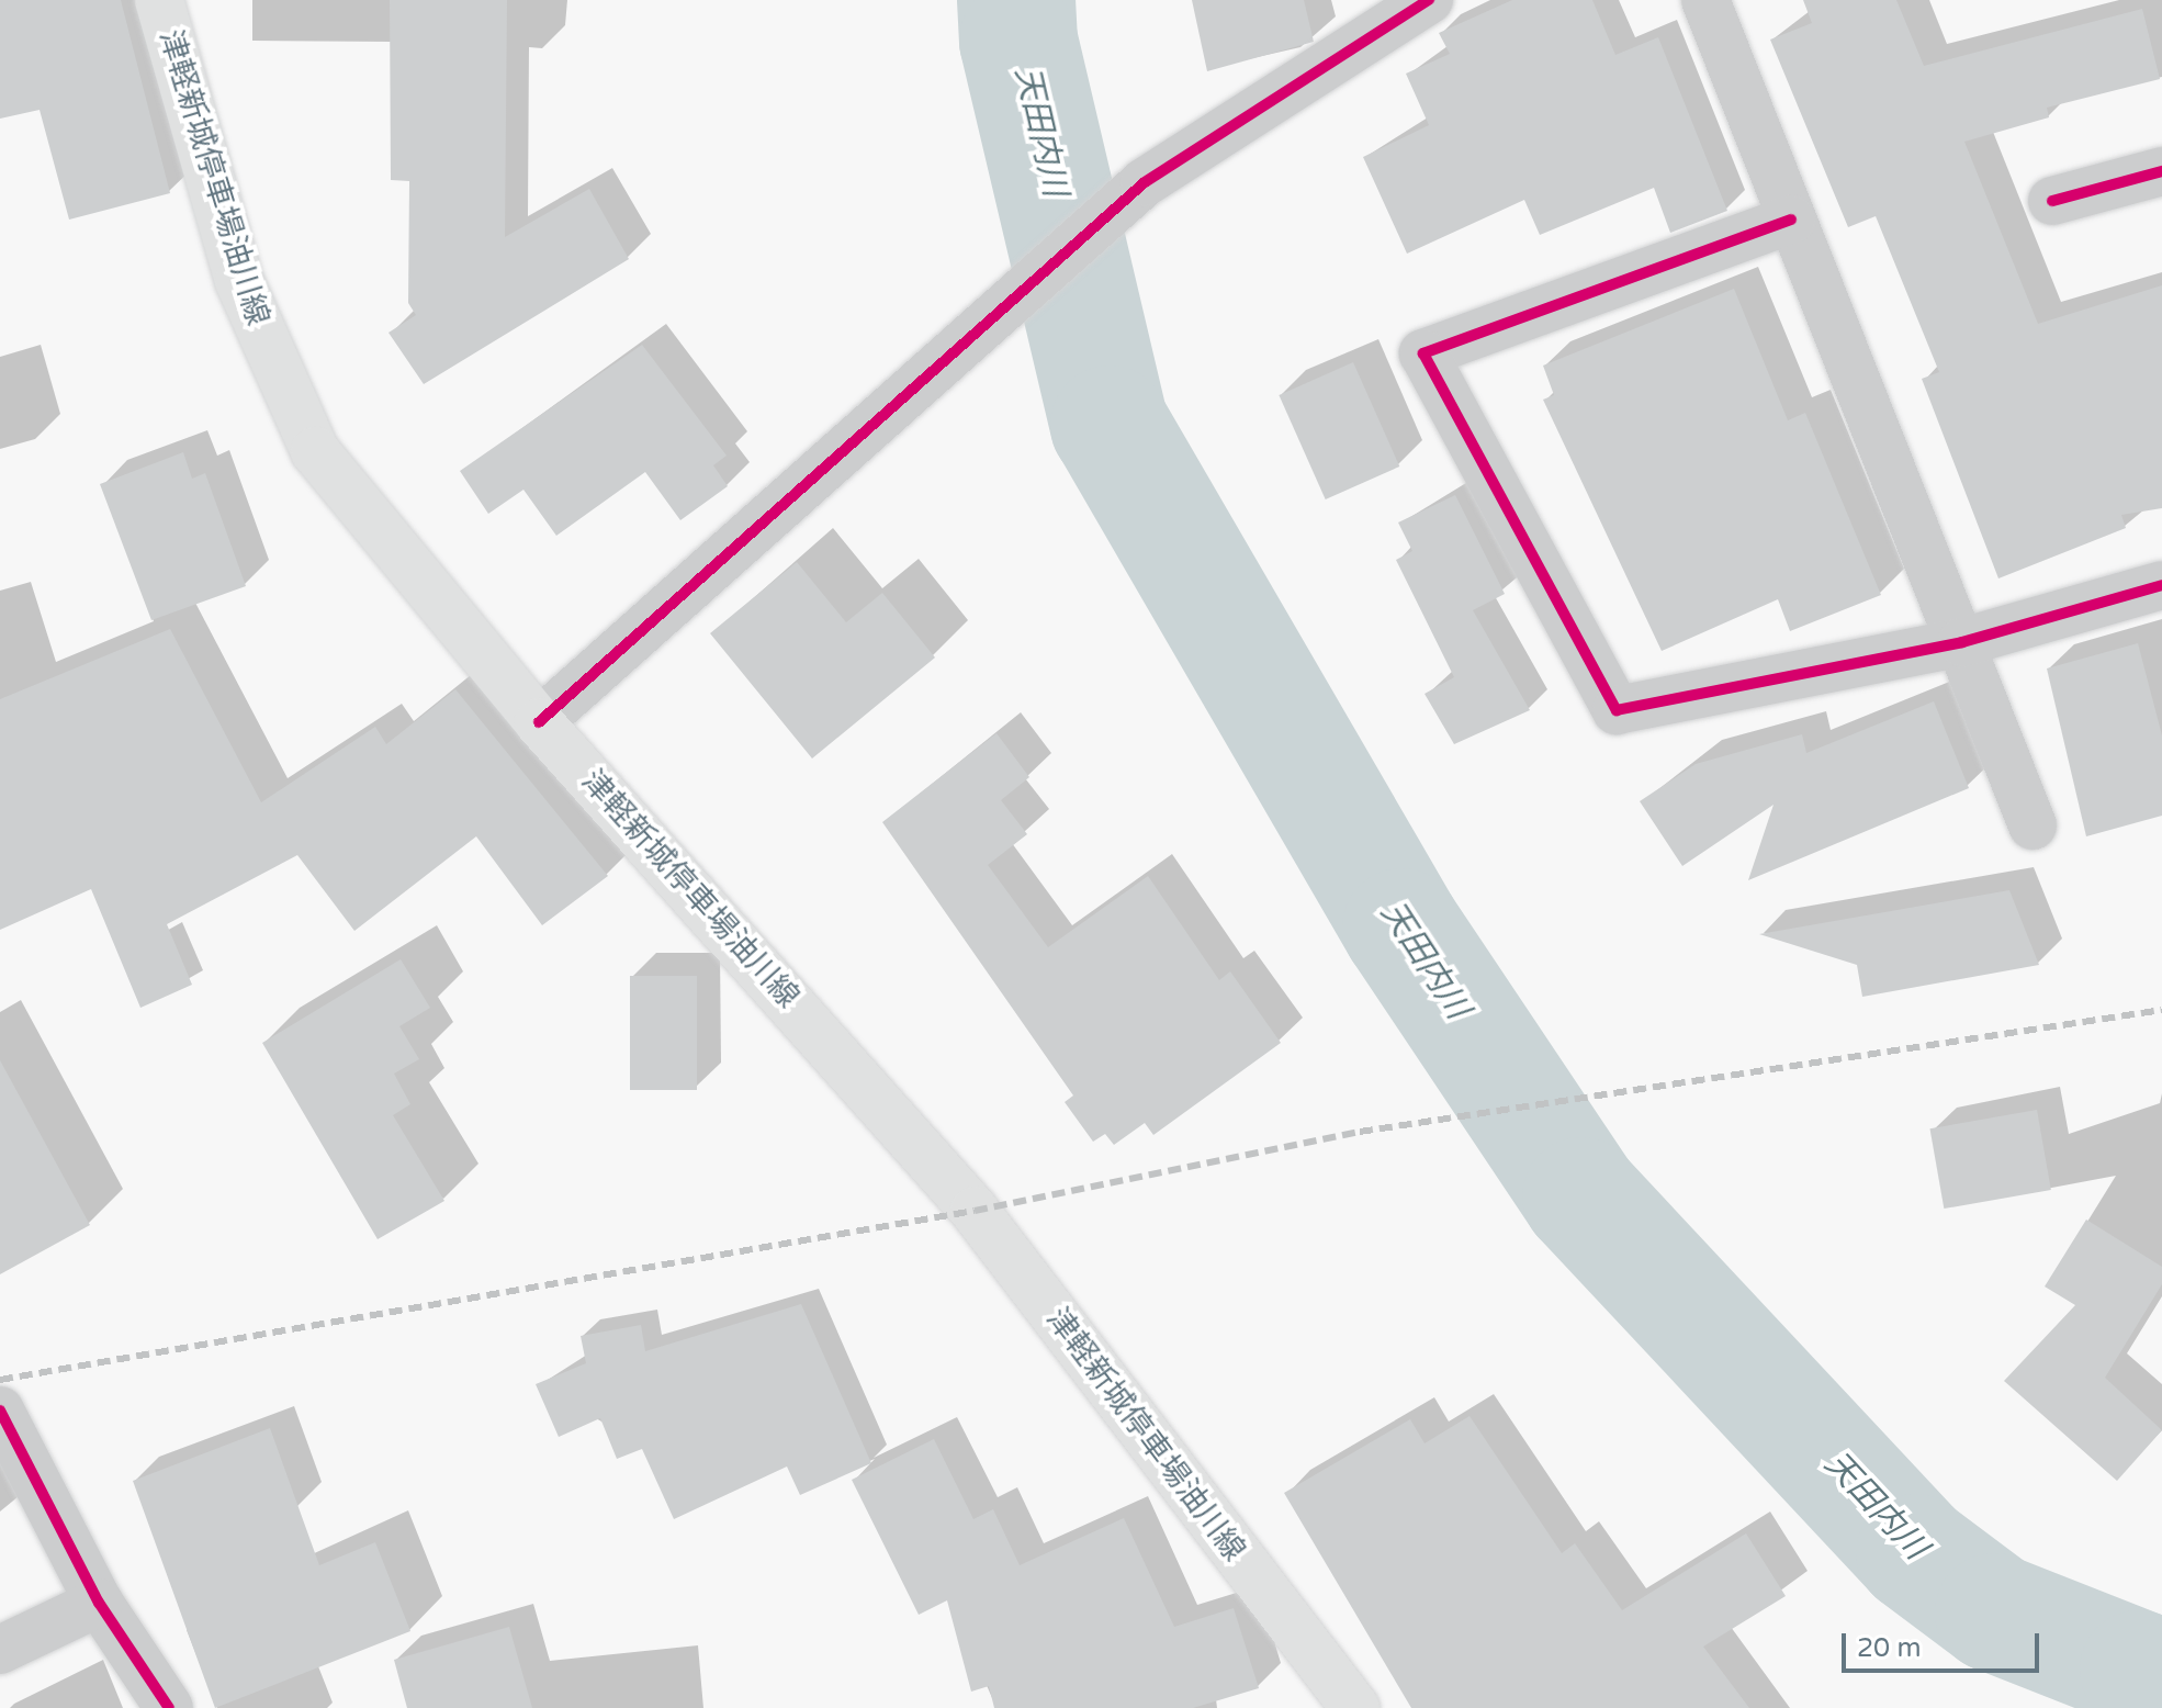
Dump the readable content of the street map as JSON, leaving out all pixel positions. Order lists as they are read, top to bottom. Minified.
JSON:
{"streets":{"main road":["津軽新城停車場油川線"]},"water":["天田内川"],"scale_bar":"20 m"}
